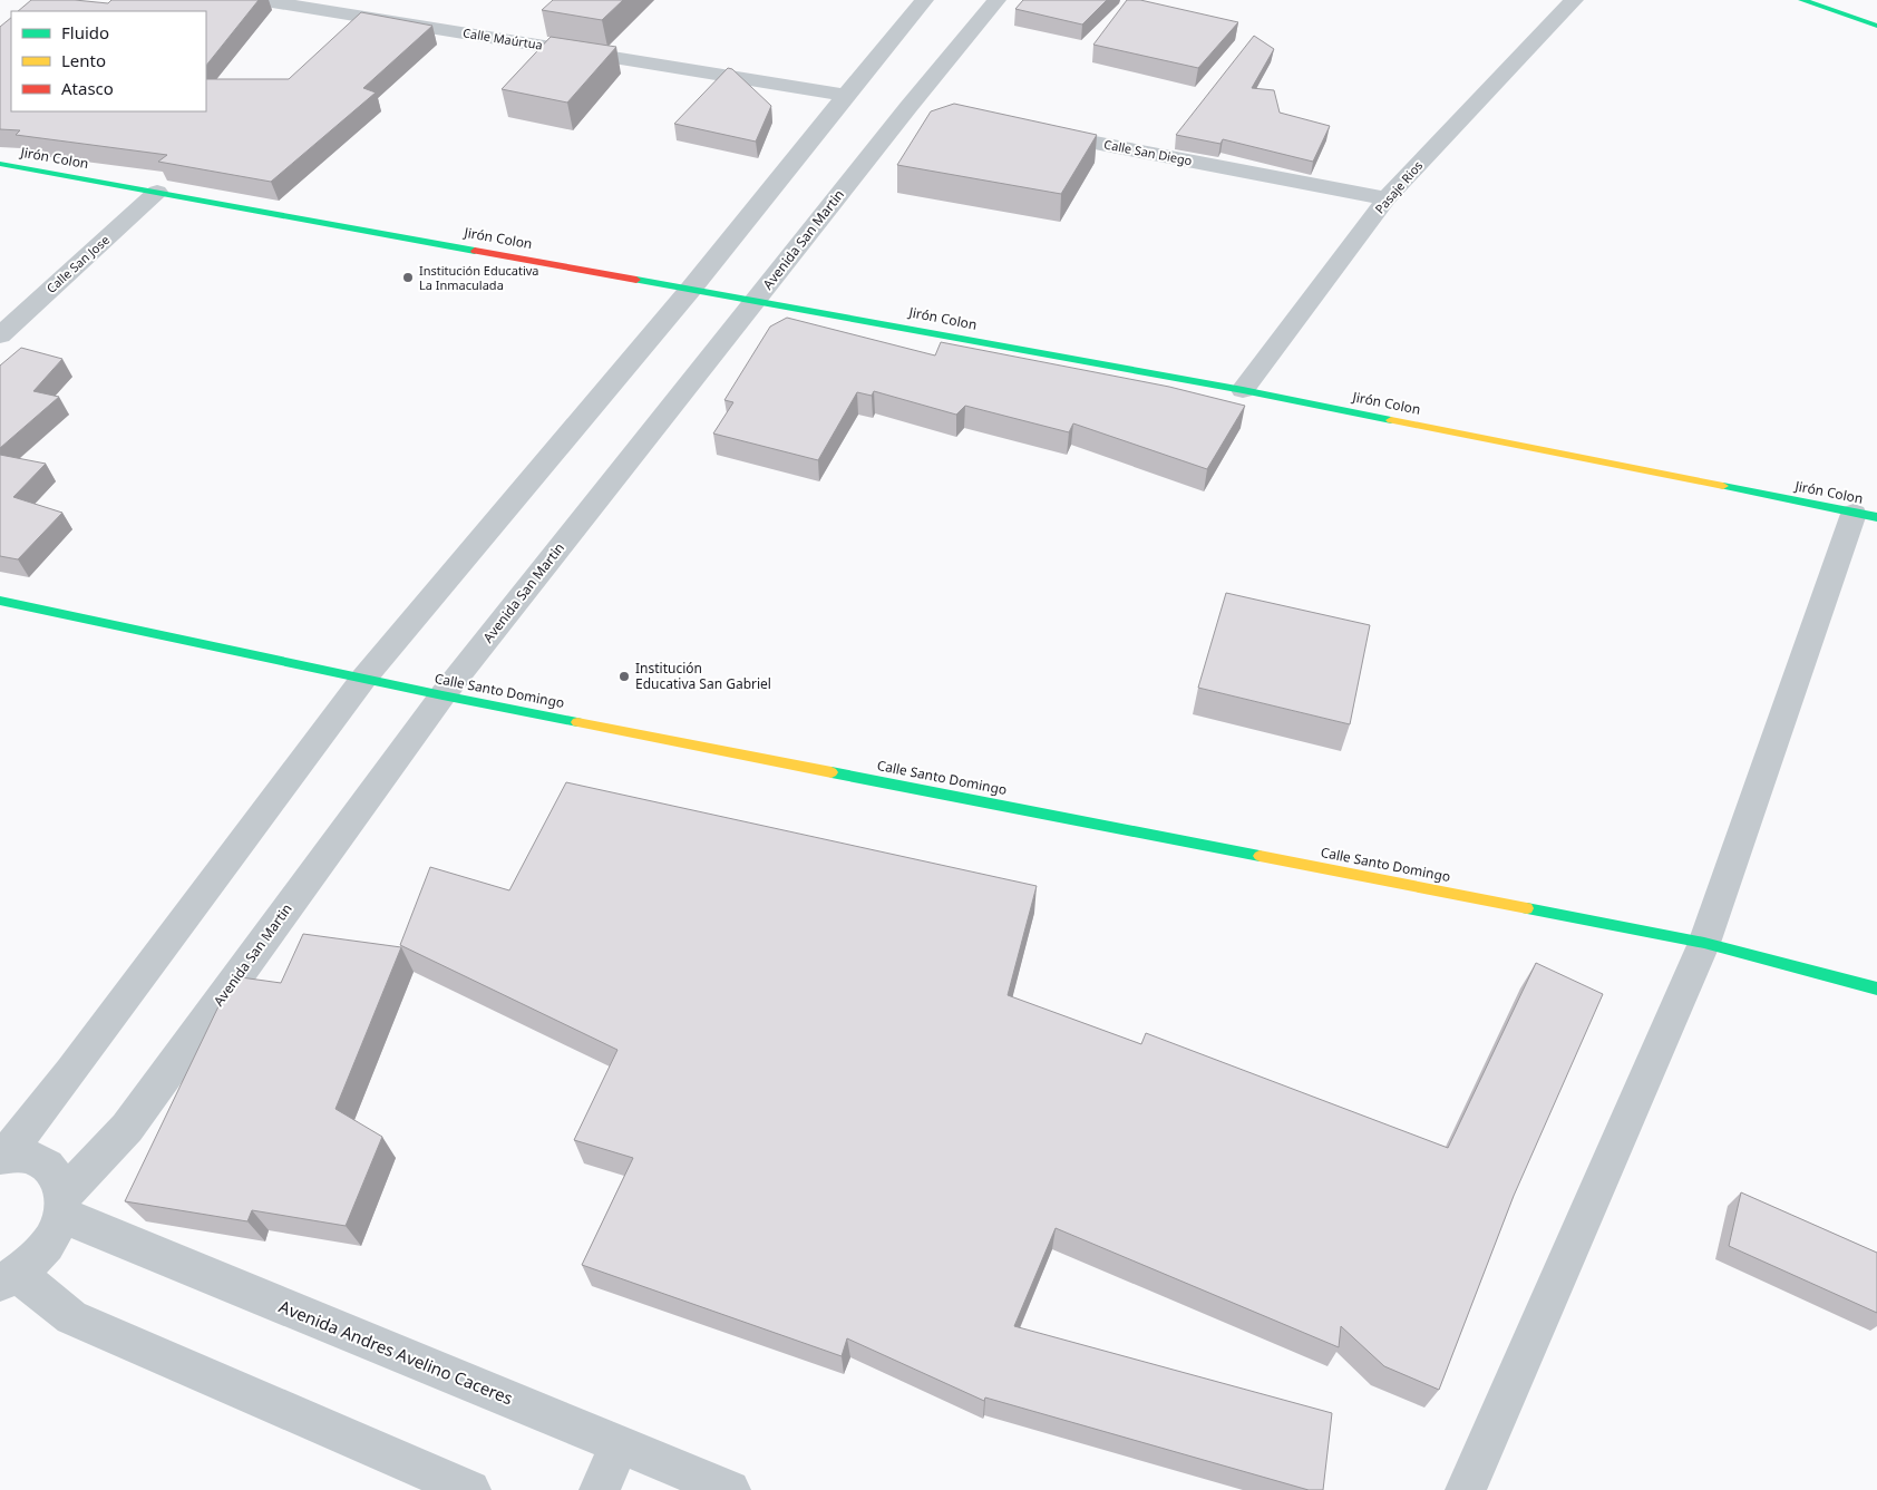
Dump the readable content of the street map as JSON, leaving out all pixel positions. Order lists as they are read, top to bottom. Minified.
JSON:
{"streets":{"street":["Calle Maúrtua","Calle San Diego","Jirón Colon","Pasaje Rios","Avenida San Martin","Calle San Jose","Calle Santo Domingo","Avenida Andres Avelino Caceres"]},"crossings":[["Calle San Diego","Pasaje Rios"],["Jirón Colon","Pasaje Rios"],["Jirón Colon","Avenida San Martin"],["Jirón Colon","Calle San Jose"],["Avenida San Martin","Calle Santo Domingo"],["Avenida San Martin","Avenida Andres Avelino Caceres"]],"places":["Institución Educativa La Inmaculada","Institución Educativa San Gabriel"],"legend":["Fluido","Lento","Atasco"]}
